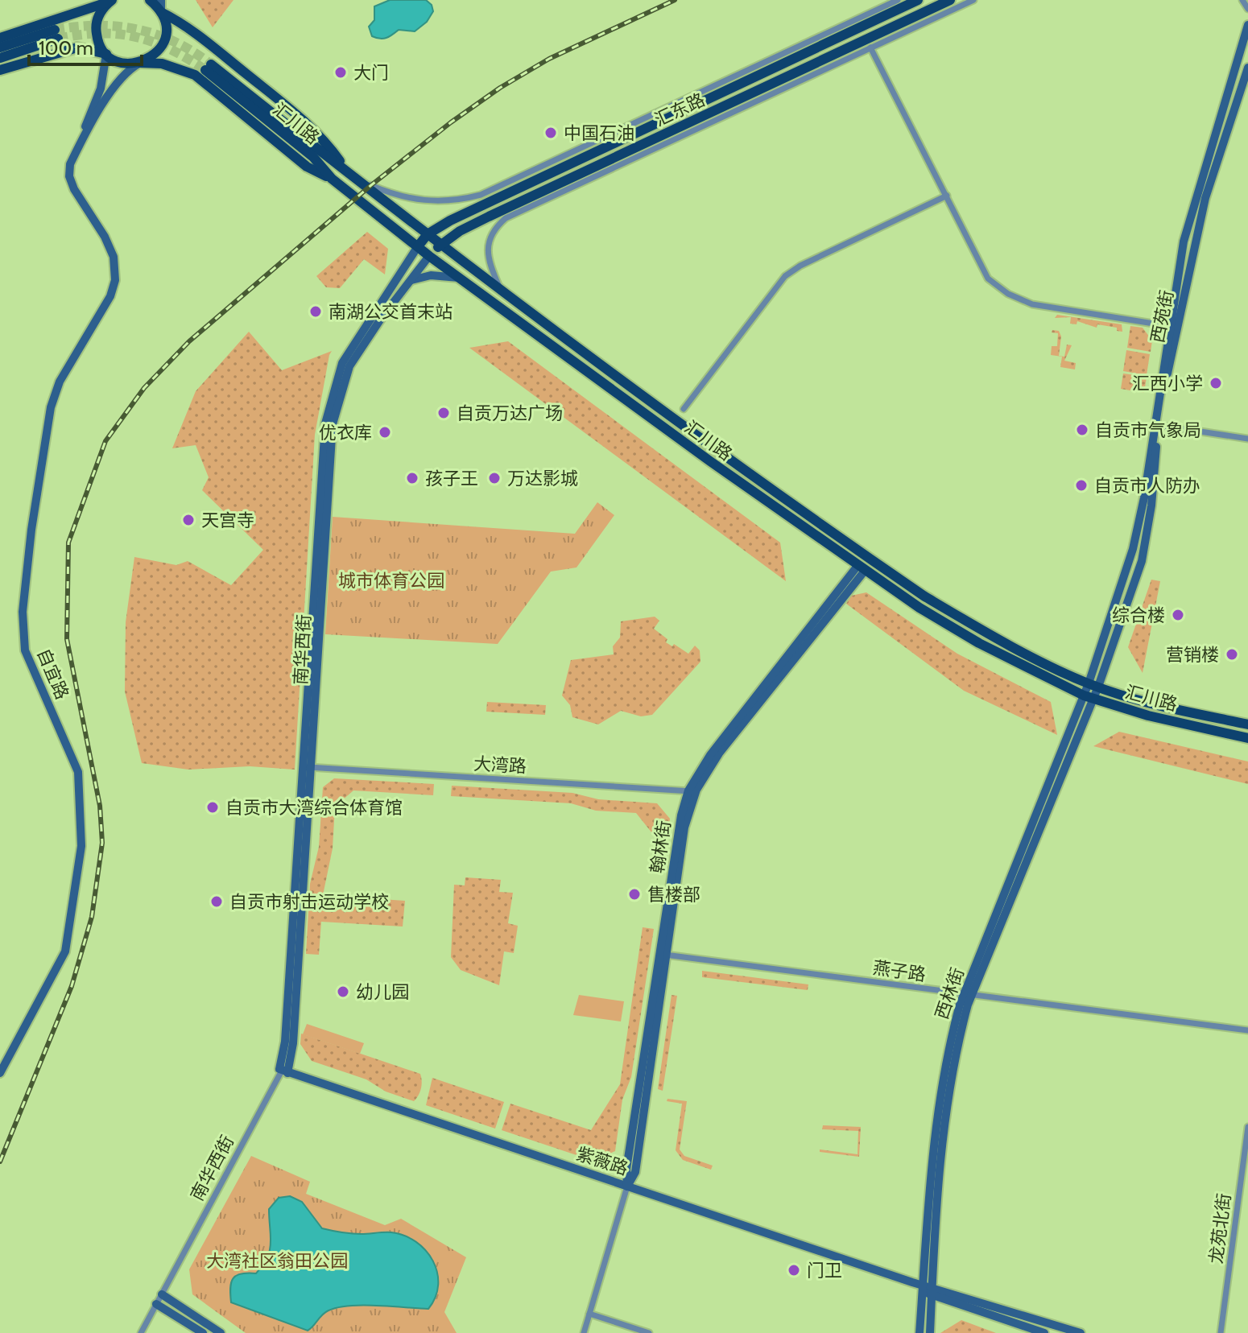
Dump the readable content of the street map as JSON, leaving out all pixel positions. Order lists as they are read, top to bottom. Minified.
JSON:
{"streets":{"main road":["汇东路","汇川路","西苑街","南华西街","自宜路","翰林街","西林街","紫薇路"],"street":["大湾路","燕子路","龙苑北街"]},"crossings":[["汇东路","汇川路"],["汇东路","南华西街"],["汇川路","西苑街"],["汇川路","南华西街"],["汇川路","翰林街"],["汇川路","西林街"],["西苑街","西林街"],["南华西街","大湾路"],["南华西街","紫薇路"],["大湾路","翰林街"],["翰林街","燕子路"],["翰林街","紫薇路"],["燕子路","西林街"],["西林街","紫薇路"]],"parks":["城市体育公园","大湾社区翁田公园"],"places":["大门","中国石油","南湖公交首末站","汇西小学","自贡万达广场","自贡市气象局","优衣库","孩子王","万达影城","自贡市人防办","天宫寺","综合楼","营销楼","自贡市大湾综合体育馆","售楼部","自贡市射击运动学校","幼儿园","门卫"],"scale_bar":"100 m"}
